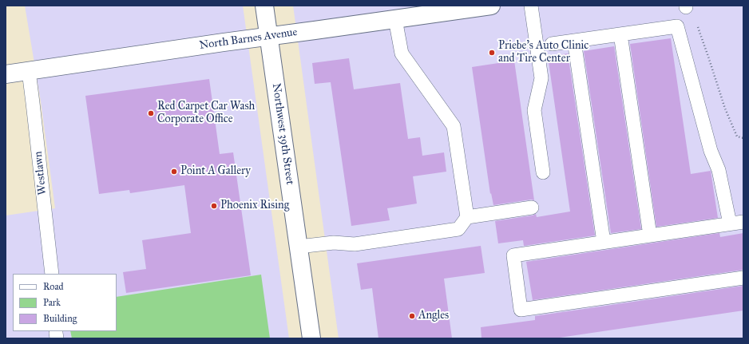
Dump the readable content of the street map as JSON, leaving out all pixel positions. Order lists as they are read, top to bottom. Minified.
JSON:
{"streets":{"street":["North Barnes Avenue","Northwest 39th Street"],"lane":["Westlawn"]},"crossings":[["North Barnes Avenue","Northwest 39th Street"],["North Barnes Avenue","Westlawn"]],"places":["Priebe's Auto Clinic and Tire Center","Red Carpet Car Wash Corporate Office","Point A Gallery","Phoenix Rising","Angles"],"legend":["Road","Park","Building"]}
